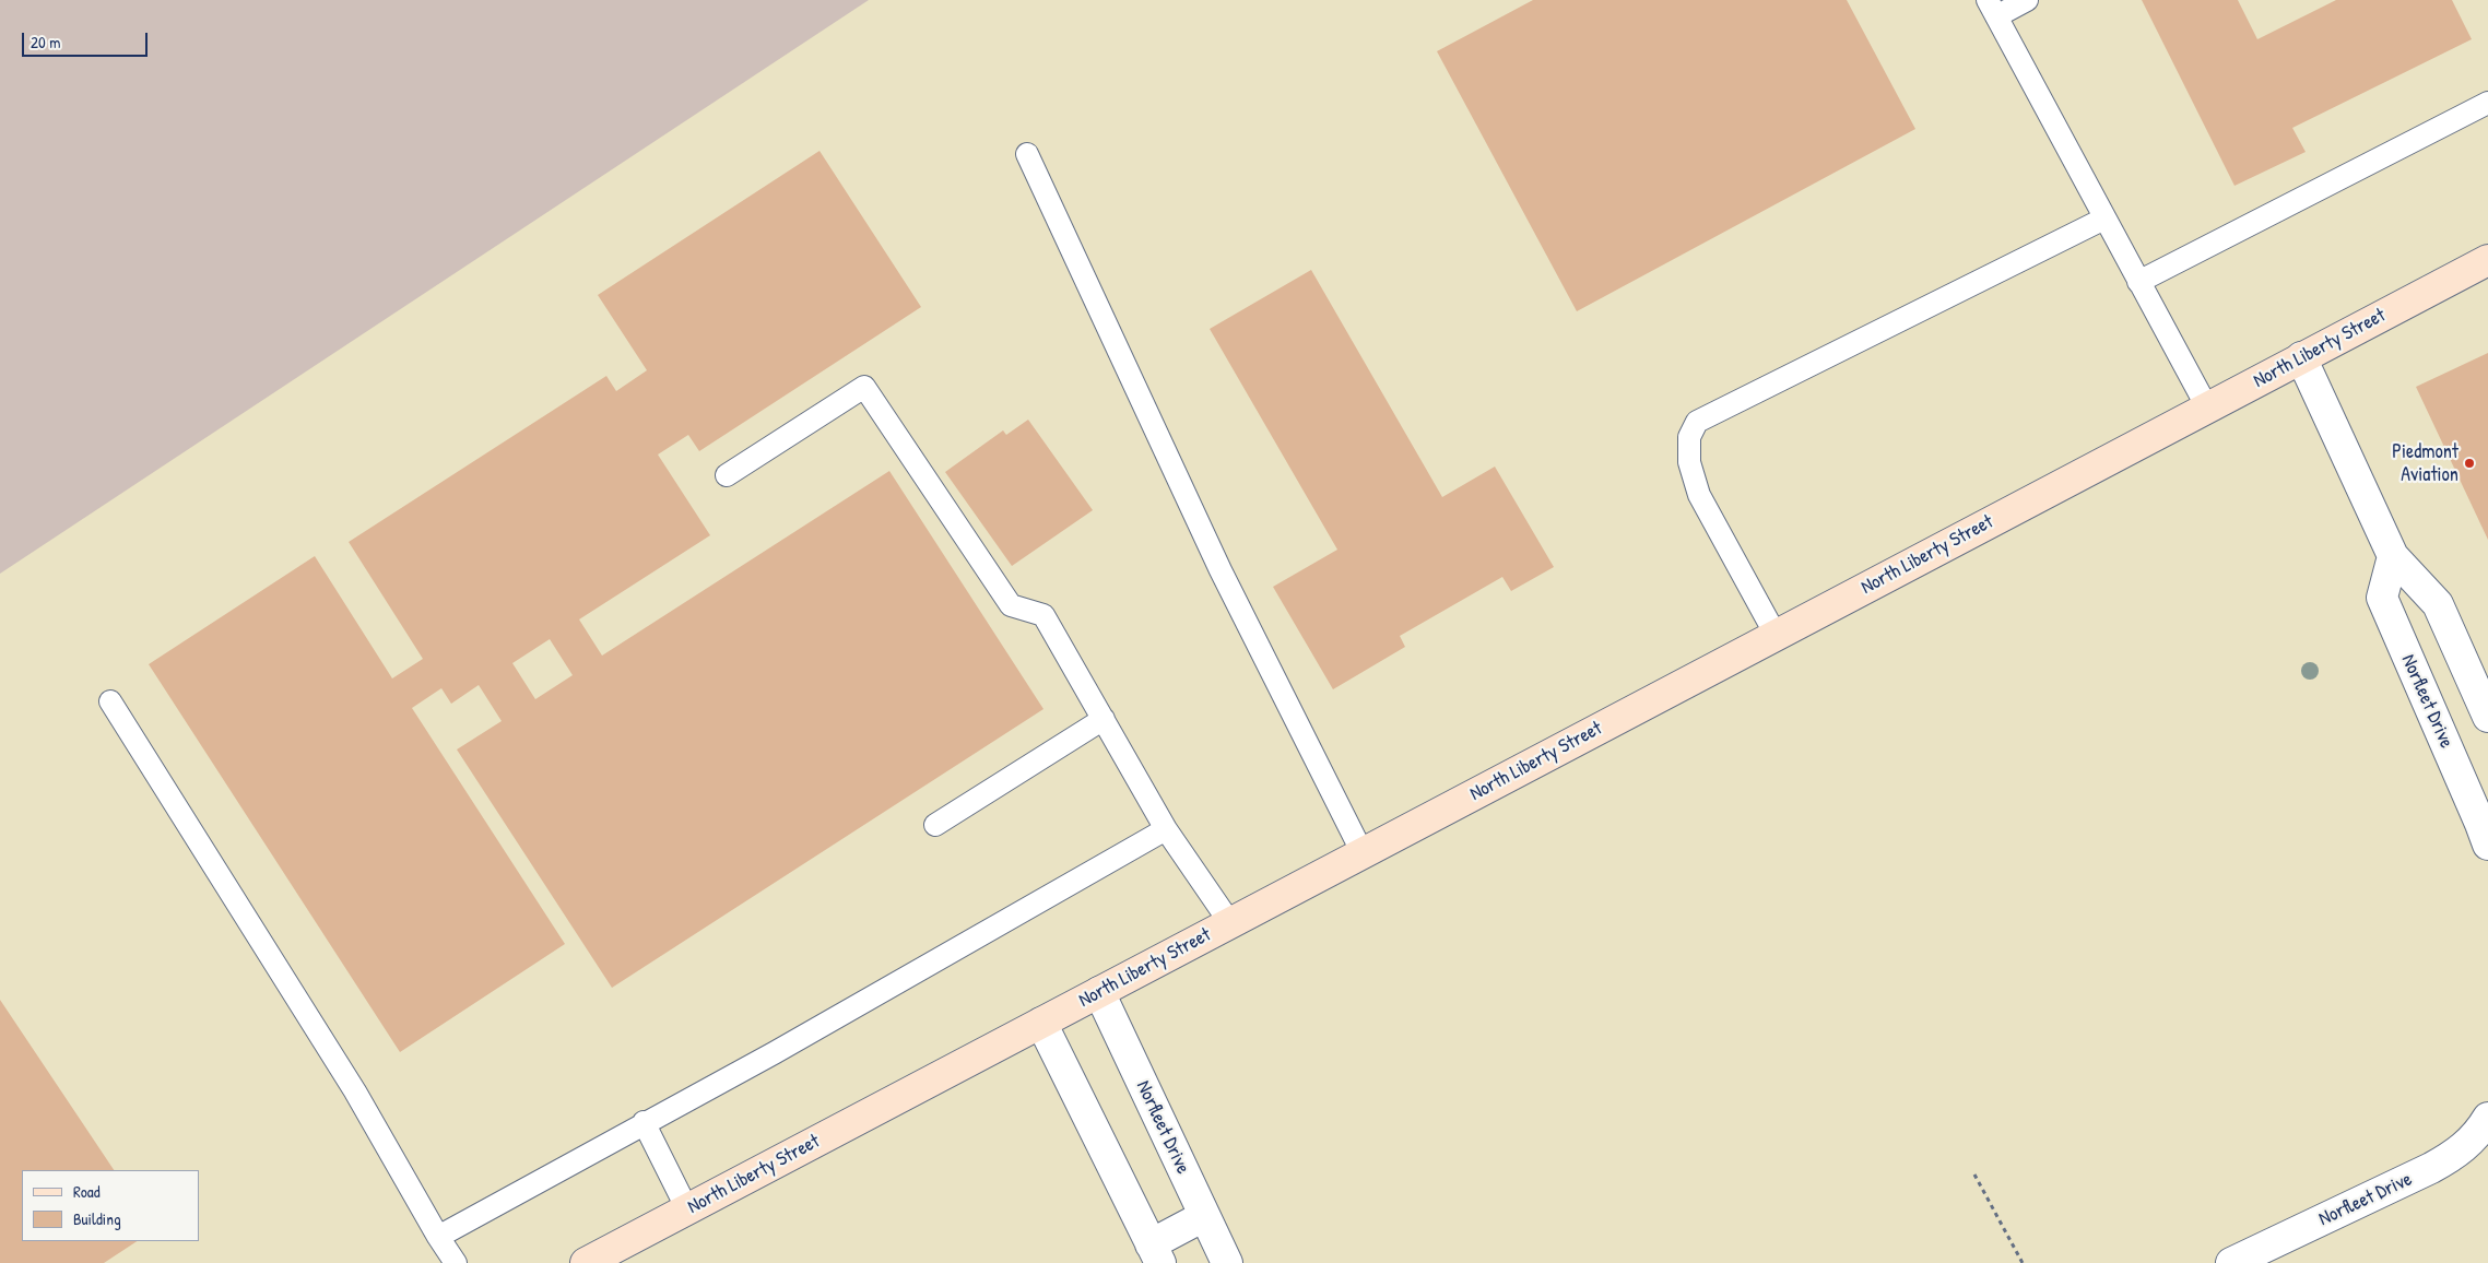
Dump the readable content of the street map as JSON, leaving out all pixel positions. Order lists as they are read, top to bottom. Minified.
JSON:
{"streets":{"main road":["North Liberty Street"],"street":["Norfleet Drive"]},"crossings":[["North Liberty Street","Norfleet Drive"]],"places":["Piedmont Aviation"],"legend":["Road","Building"],"scale_bar":"20 m"}
